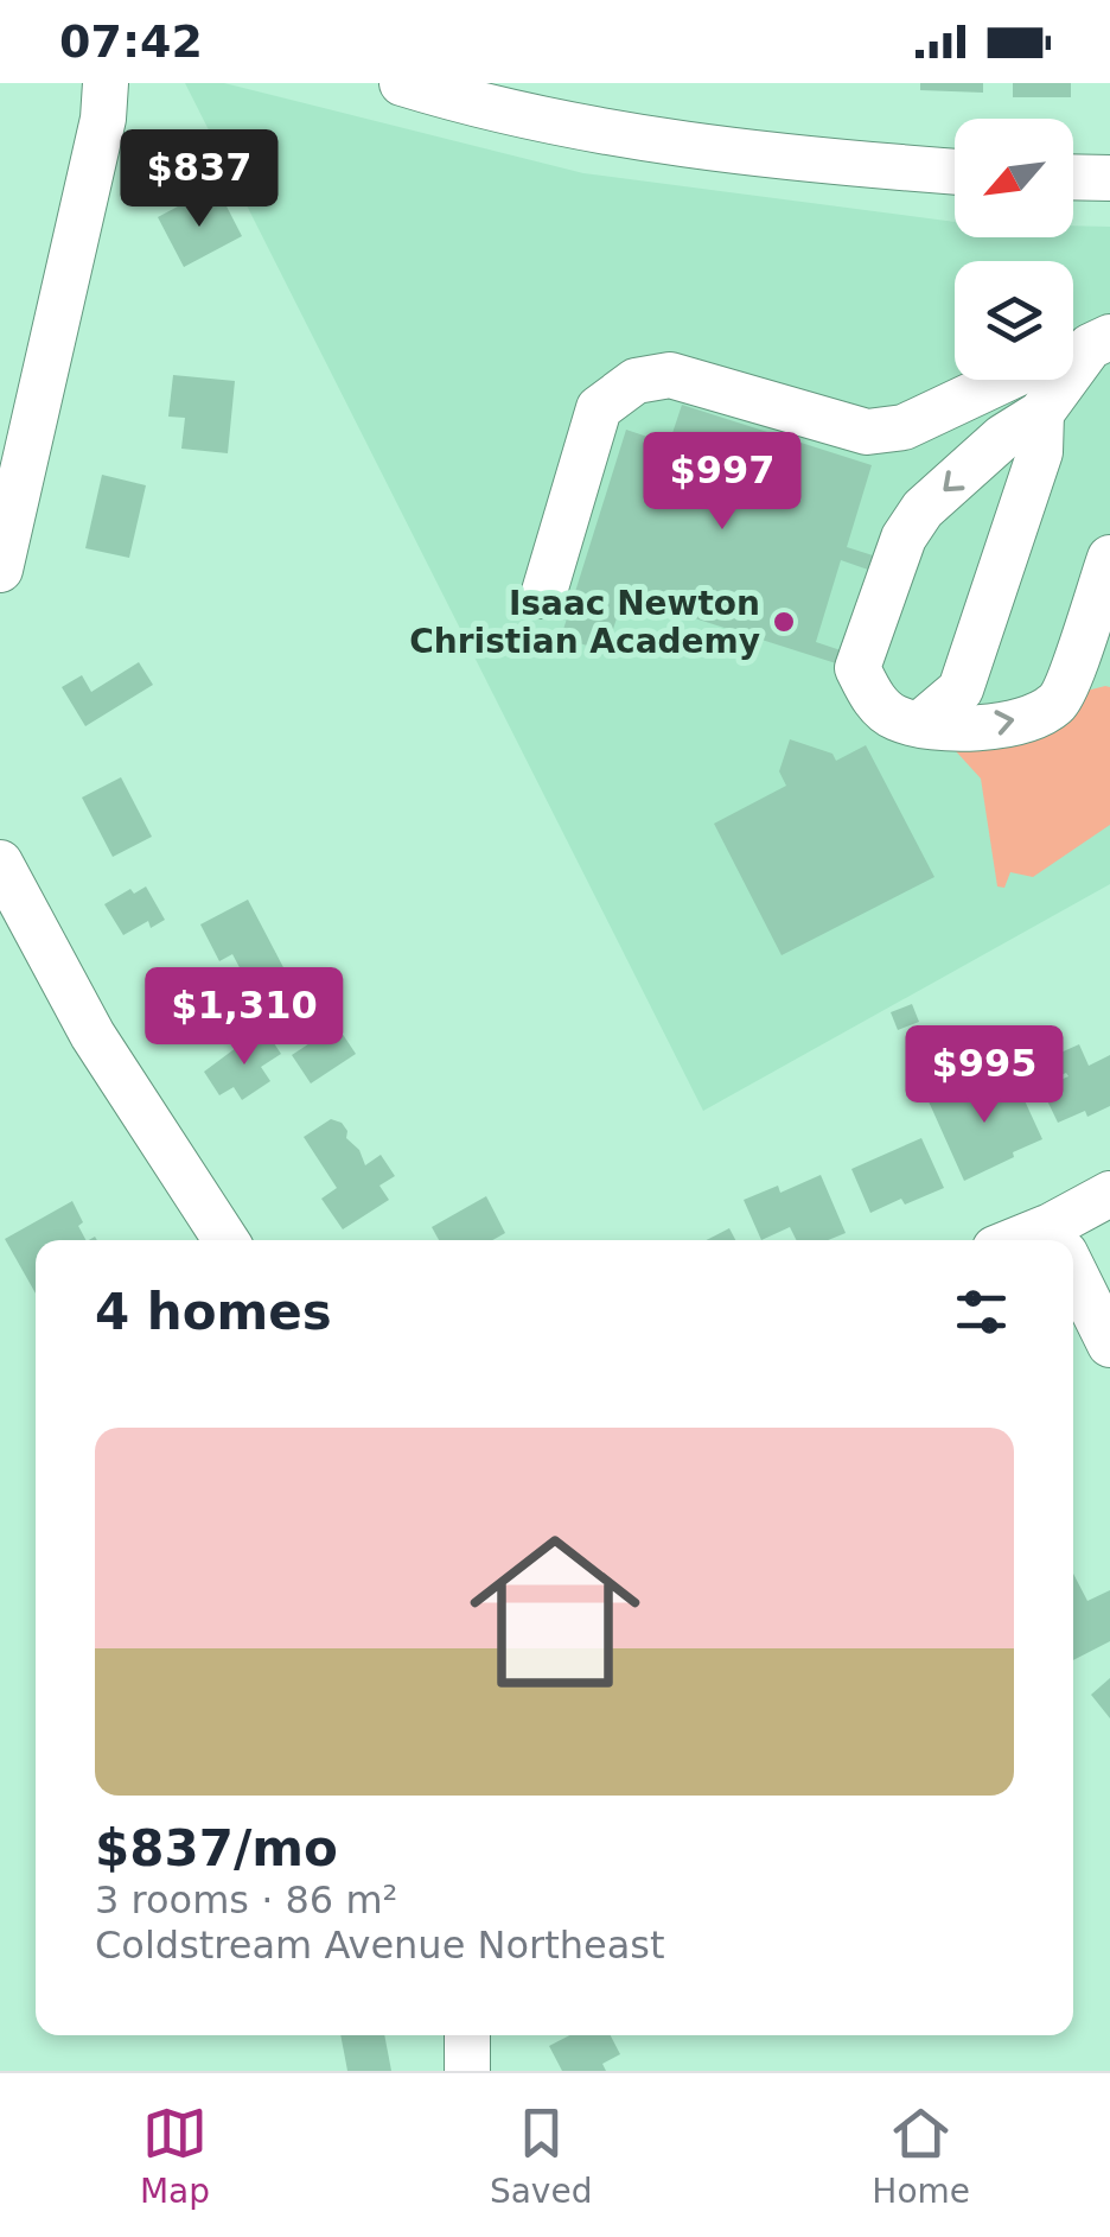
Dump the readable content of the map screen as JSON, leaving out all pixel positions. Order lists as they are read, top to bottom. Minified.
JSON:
{"places":["Isaac Newton Christian Academy"],"north":"bottom left","page":{"status":"07:42","price":["$837","$997","$1,310","$995"],"heading":"4 homes","list":[{"name":"$837/mo","note":"3 rooms · 86 m² · Coldstream Avenue Northeast"}],"tabs":["Map","Saved","Home"]}}
